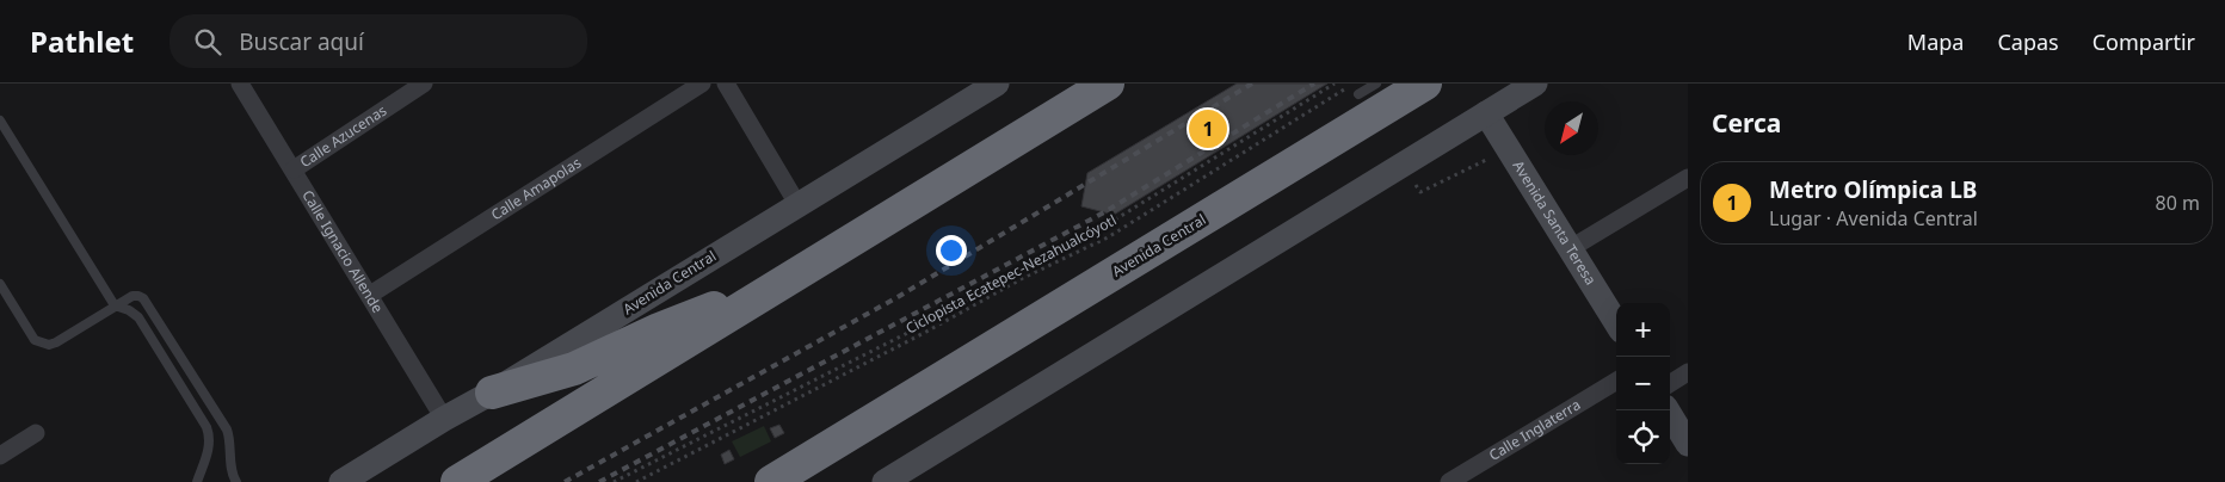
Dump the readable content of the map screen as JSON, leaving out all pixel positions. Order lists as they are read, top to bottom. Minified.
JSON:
{"streets":{"highway":["Avenida Central"],"main road":["Avenida Santa Teresa"],"street":["Calle Azucenas","Calle Amapolas","Calle Ignacio Allende","Calle Inglaterra"],"path":["Ciclopista Ecatepec-Nezahualcóyotl"]},"crossings":[["Calle Azucenas","Calle Ignacio Allende"],["Calle Amapolas","Calle Ignacio Allende"],["Avenida Central","Calle Ignacio Allende"]],"north":"bottom left","page":{"header":"Pathlet","search":"Buscar aquí","nav":["Mapa","Capas","Compartir"],"heading":"Cerca","pins":"1","list":[{"mark":"1","name":"Metro Olímpica LB","note":"Lugar · Avenida Central","value":"80 m"}],"map_buttons":["+","−"]}}
